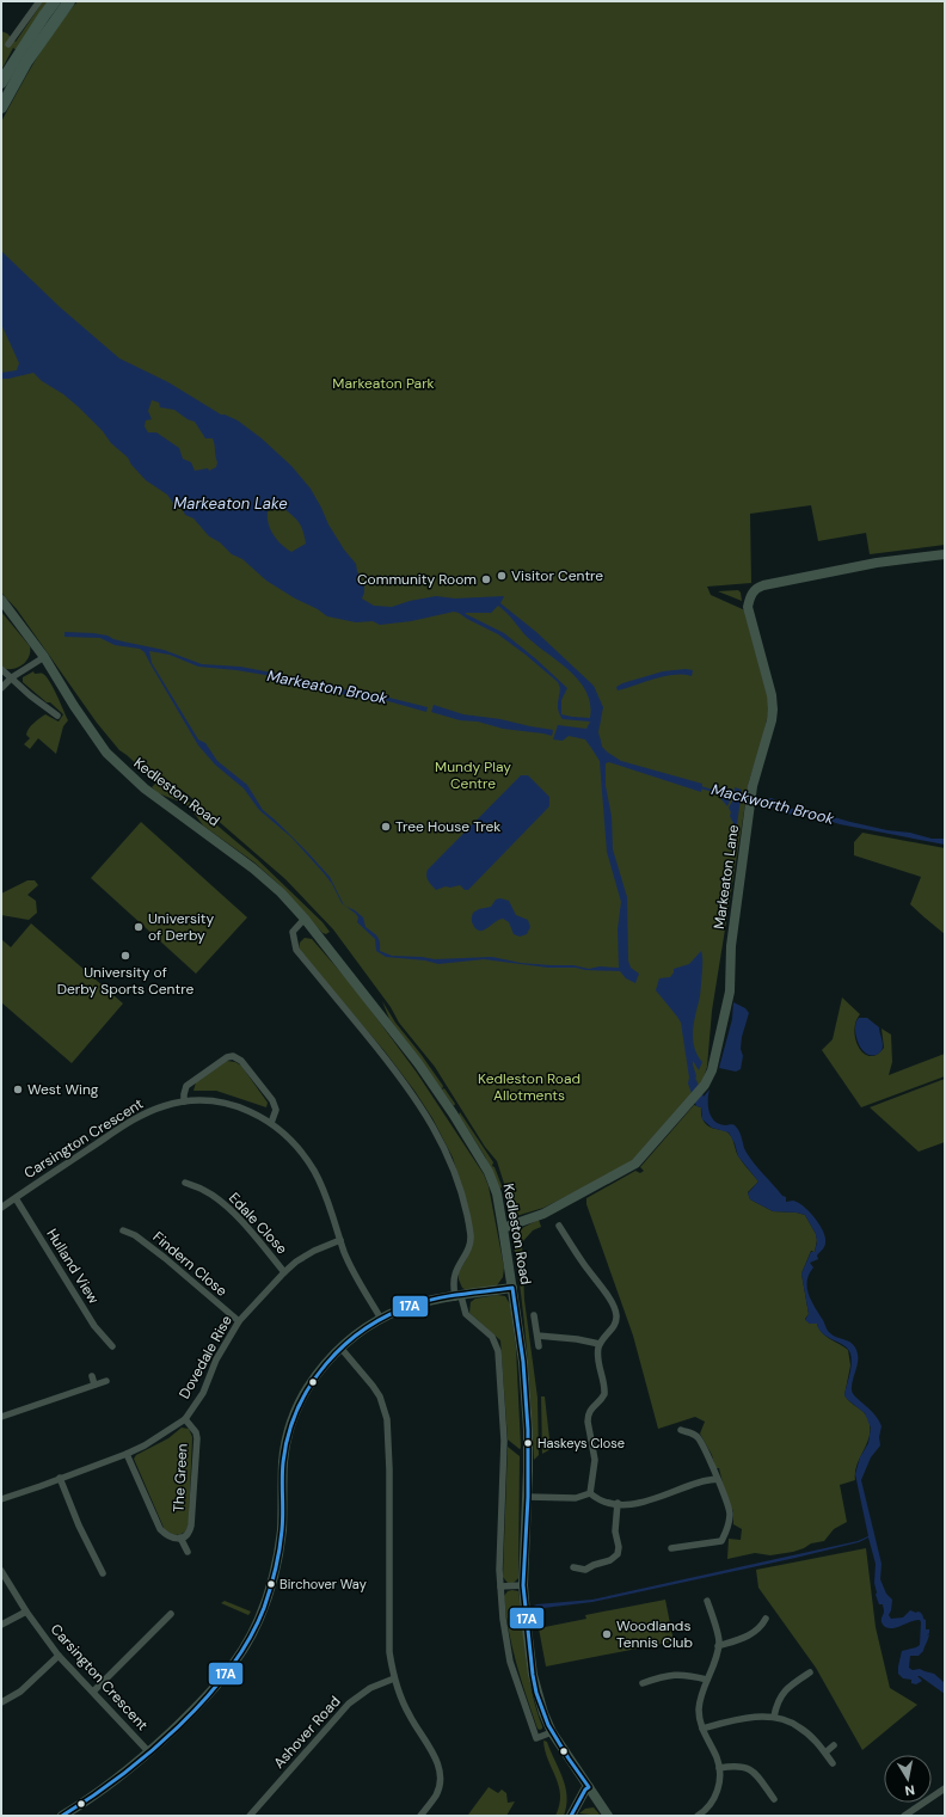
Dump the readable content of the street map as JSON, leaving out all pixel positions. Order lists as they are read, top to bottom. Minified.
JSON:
{"streets":{"street":["Kedleston Road","Markeaton Lane","Carsington Crescent","Edale Close","Findern Close","Hulland View","Dovedale Rise","The Green","Ashover Road"]},"crossings":[["Kedleston Road","Markeaton Lane"],["Carsington Crescent","Hulland View"],["Carsington Crescent","Dovedale Rise"],["Edale Close","Dovedale Rise"],["Findern Close","Dovedale Rise"],["Dovedale Rise","The Green"]],"water":["Markeaton Lake","Markeaton Brook","Mackworth Brook"],"parks":["Markeaton Park","Mundy Play Centre","Kedleston Road Allotments"],"places":["Visitor Centre","Community Room","Tree House Trek","University of Derby","University of Derby Sports Centre","West Wing","Haskeys Close","Birchover Way","Woodlands Tennis Club"],"lines":["transit line 17A"],"north":"bottom"}
